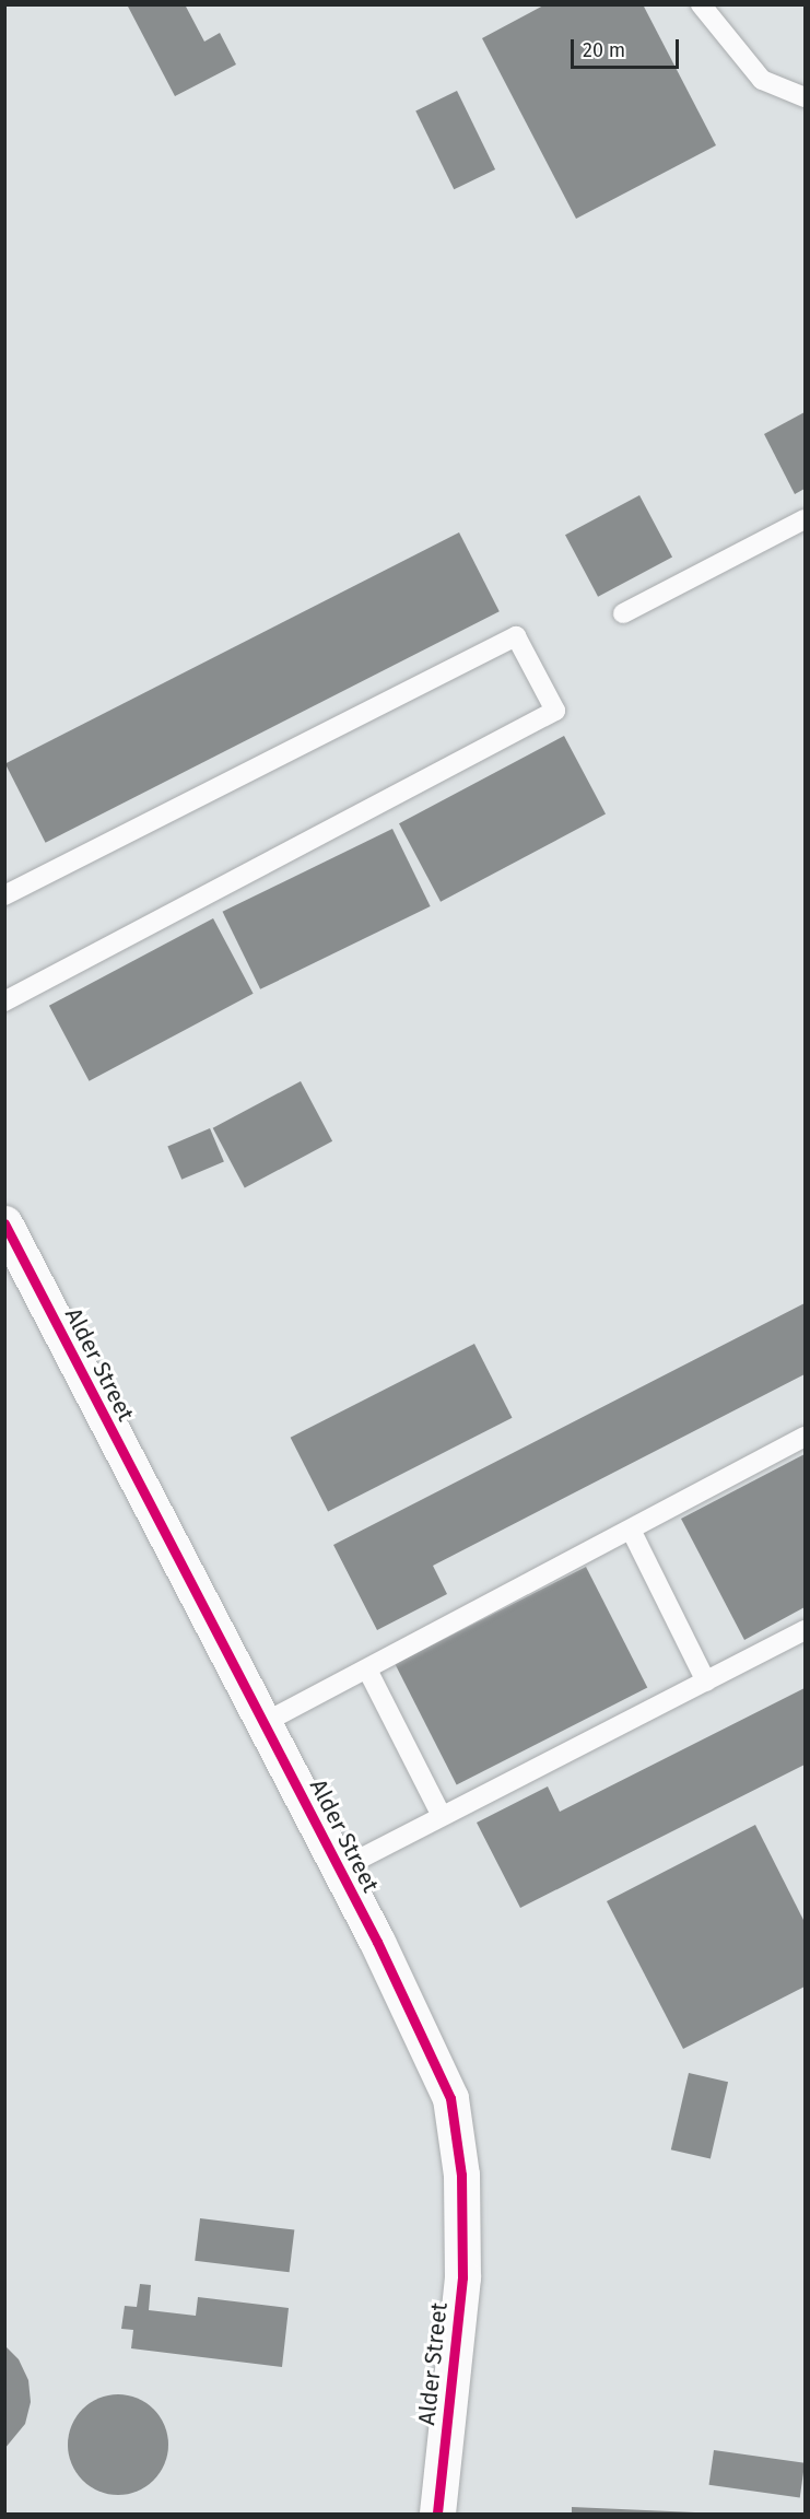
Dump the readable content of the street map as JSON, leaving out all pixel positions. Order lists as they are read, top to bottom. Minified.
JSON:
{"streets":{"street":["Alder Street"]},"scale_bar":"20 m"}
